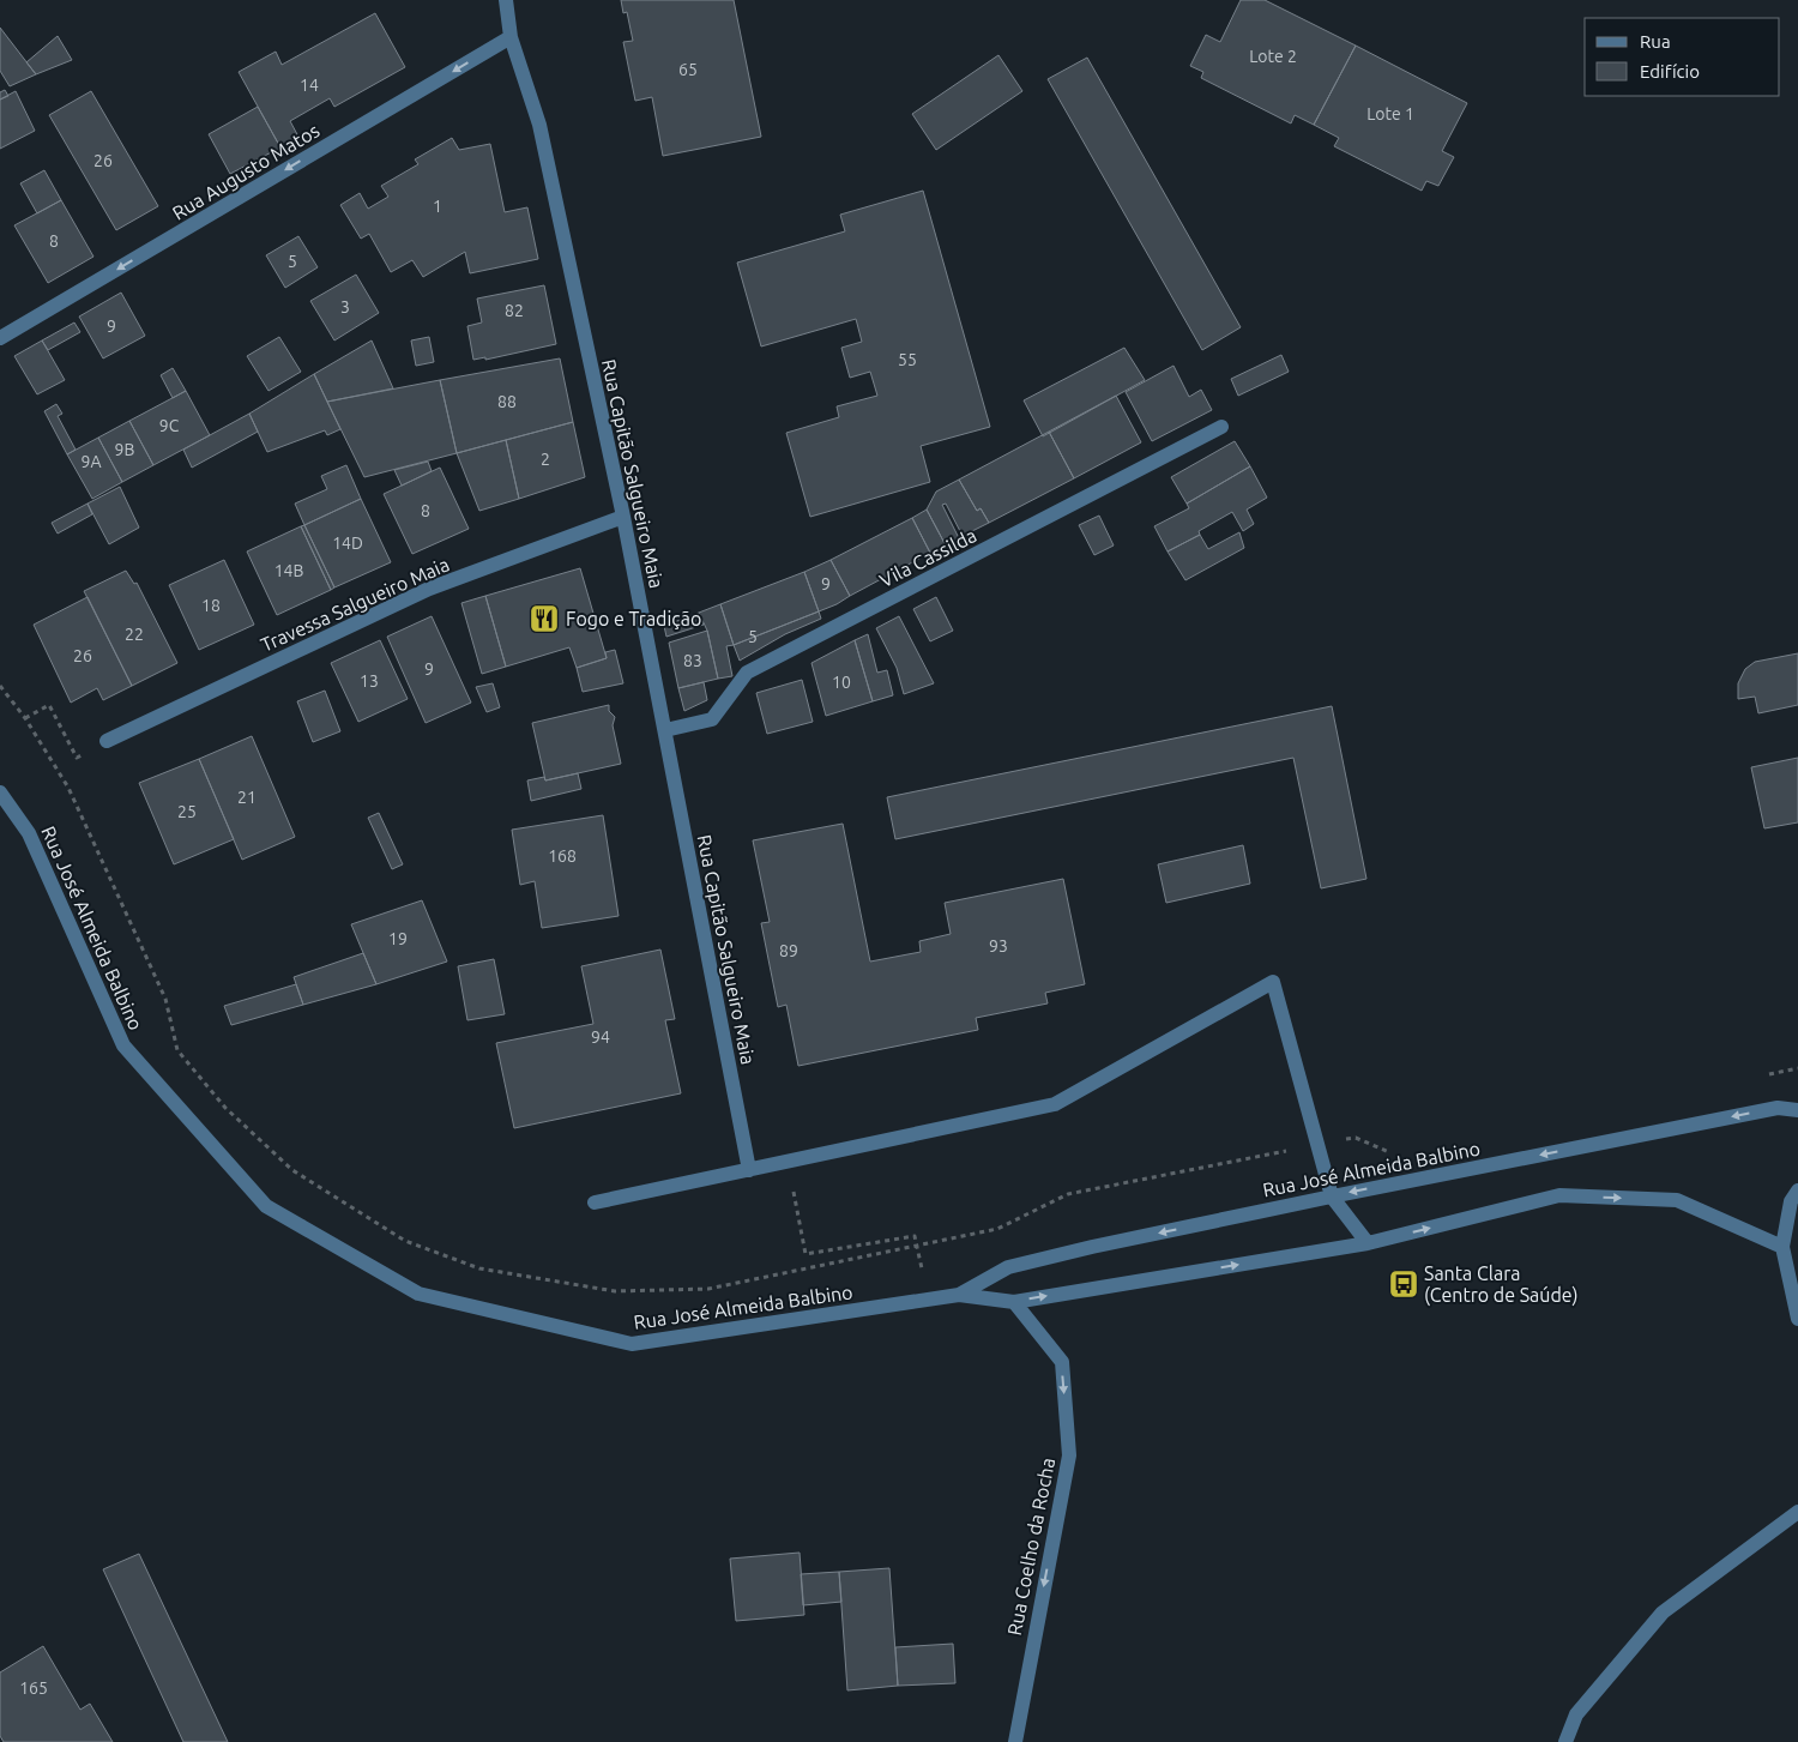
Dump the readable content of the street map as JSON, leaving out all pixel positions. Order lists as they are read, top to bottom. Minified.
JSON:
{"streets":{"street":["Rua Augusto Matos","Rua Capitão Salgueiro Maia","Vila Cassilda","Travessa Salgueiro Maia","Rua José Almeida Balbino","Rua Coelho da Rocha"]},"crossings":[["Rua Augusto Matos","Rua Capitão Salgueiro Maia"],["Rua Capitão Salgueiro Maia","Vila Cassilda"],["Rua Capitão Salgueiro Maia","Travessa Salgueiro Maia"],["Rua José Almeida Balbino","Rua Coelho da Rocha"]],"one_way":["Rua Augusto Matos","Rua Coelho da Rocha"],"places":{"restaurant":["Fogo e Tradição"],"bus stop":["Santa Clara (Centro de Saúde)"]},"house_numbers":["Lote 2","65","14","Lote 1","26","1","8","5","3","82","9","55","88","9C","9B","2","9A","8","14D","14B","9","18","22","5","26","83","9","13","10","21","25","168","19","93","89","94","165"],"legend":["Rua","Edifício"]}
